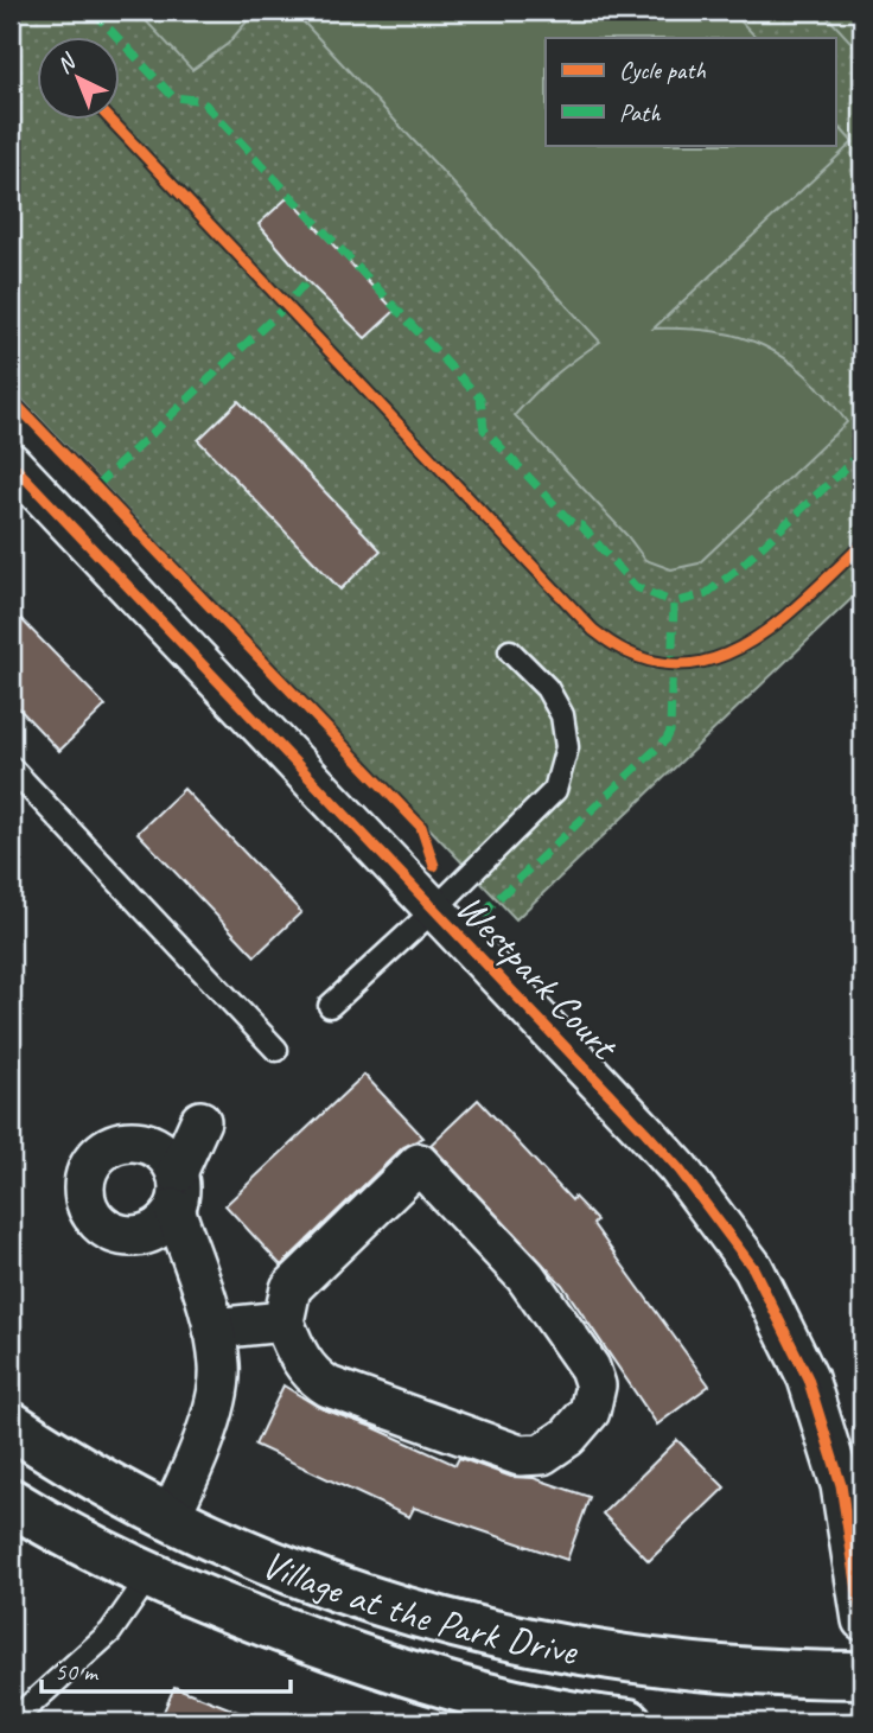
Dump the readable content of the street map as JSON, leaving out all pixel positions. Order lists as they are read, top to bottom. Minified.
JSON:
{"streets":{"street":["Westpark Court","Village at the Park Drive"]},"legend":["Cycle path","Path"],"scale_bar":"50 m","north":"top left"}
